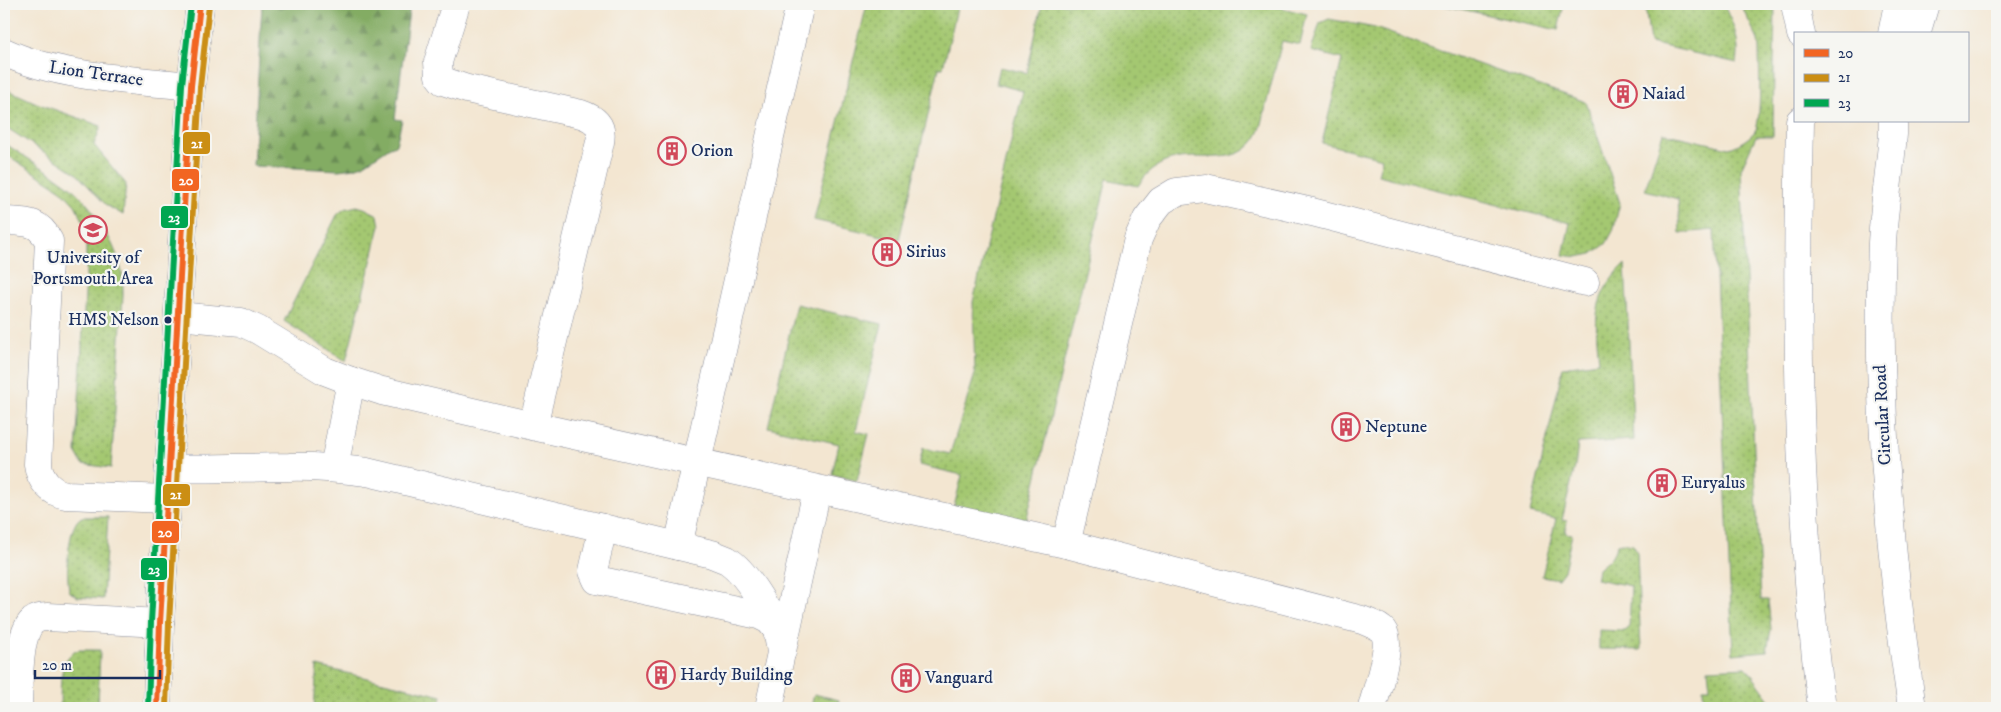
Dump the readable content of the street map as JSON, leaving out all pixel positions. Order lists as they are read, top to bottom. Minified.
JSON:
{"streets":{"street":["Lion Terrace","Circular Road"]},"places":{"building":["Naiad","Orion","Sirius","Neptune","Euryalus","Hardy Building","Vanguard"],"school or university":["University of Portsmouth Area"],"other":["HMS Nelson"]},"lines":["transit line 20","transit line 23","transit line 21"],"legend":["20","21","23"],"scale_bar":"20 m"}
